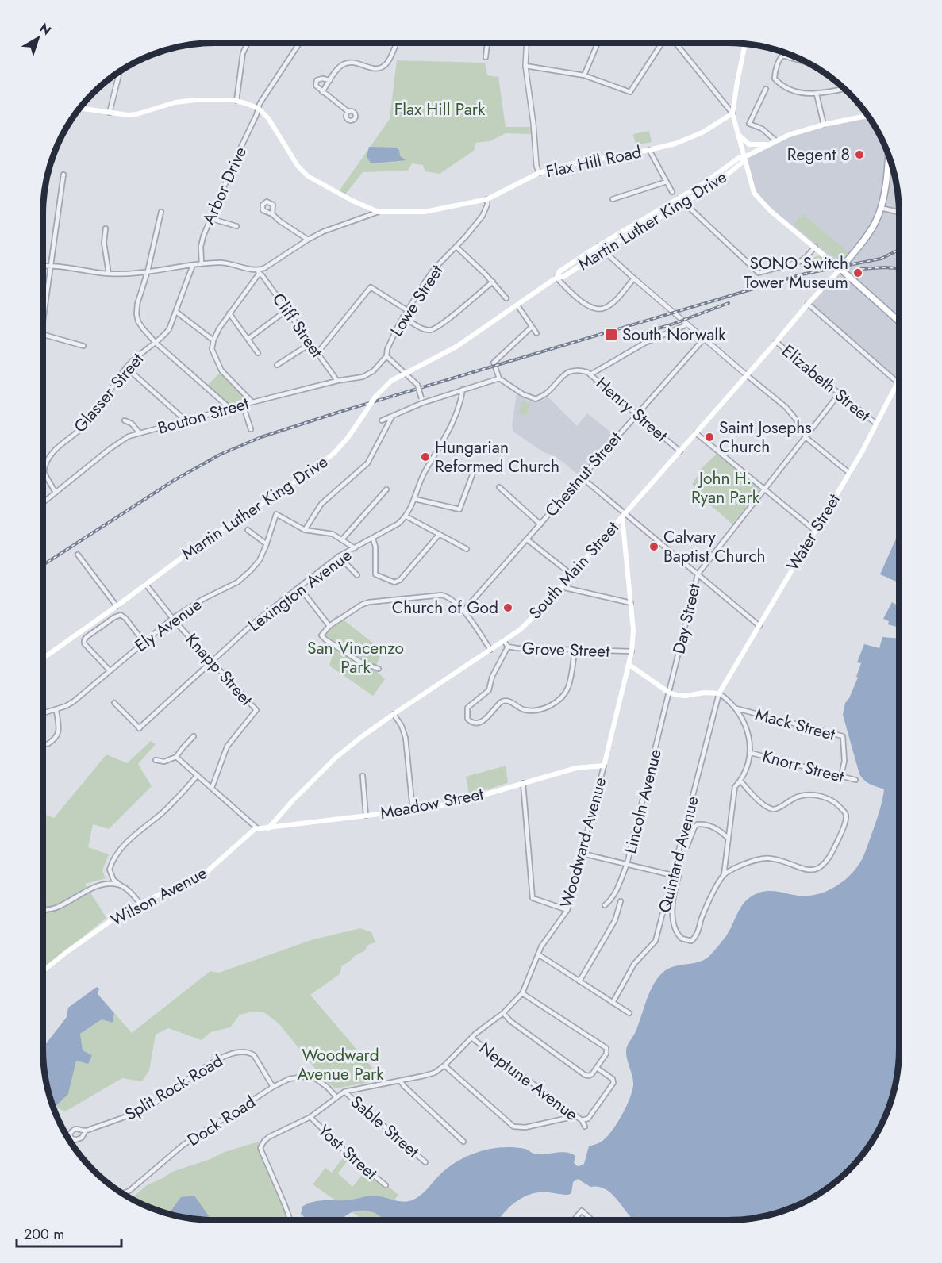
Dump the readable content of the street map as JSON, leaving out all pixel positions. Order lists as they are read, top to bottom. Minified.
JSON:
{"streets":{"main road":["Flax Hill Road","Martin Luther King Drive","Water Street","South Main Street","Meadow Street","Woodward Avenue","Wilson Avenue"],"street":["Arbor Drive","Lowe Street","Cliff Street","Elizabeth Street","Glasser Street","Henry Street","Bouton Street","Chestnut Street","Lexington Avenue","Day Street","Ely Avenue","Grove Street","Knapp Street","Mack Street","Knorr Street","Lincoln Avenue","Quintard Avenue","Neptune Avenue","Split Rock Road","Dock Road","Sable Street","Yost Street"]},"crossings":[["Flax Hill Road","Arbor Drive"],["Flax Hill Road","Lowe Street"],["Martin Luther King Drive","Lowe Street"],["Martin Luther King Drive","Knapp Street"],["Lowe Street","Bouton Street"],["Cliff Street","Bouton Street"],["Elizabeth Street","Water Street"],["Elizabeth Street","South Main Street"],["Elizabeth Street","Day Street"],["Glasser Street","Bouton Street"],["Henry Street","Chestnut Street"],["Henry Street","South Main Street"],["Water Street","Quintard Avenue"],["South Main Street","Grove Street"],["South Main Street","Meadow Street"],["South Main Street","Woodward Avenue"],["Lexington Avenue","Knapp Street"],["Day Street","Lincoln Avenue"],["Ely Avenue","Knapp Street"],["Grove Street","Woodward Avenue"],["Mack Street","Knorr Street"],["Meadow Street","Woodward Avenue"],["Meadow Street","Wilson Avenue"],["Woodward Avenue","Neptune Avenue"],["Woodward Avenue","Dock Road"],["Woodward Avenue","Sable Street"],["Woodward Avenue","Yost Street"],["Split Rock Road","Dock Road"]],"parks":["Flax Hill Park","John H. Ryan Park","San Vincenzo Park","Woodward Avenue Park"],"places":{"other":["Regent 8","SONO Switch Tower Museum","Saint Josephs Church","Hungarian Reformed Church","Calvary Baptist Church","Church of God"],"transit":["South Norwalk"]},"scale_bar":"200 m","north":"top right"}
